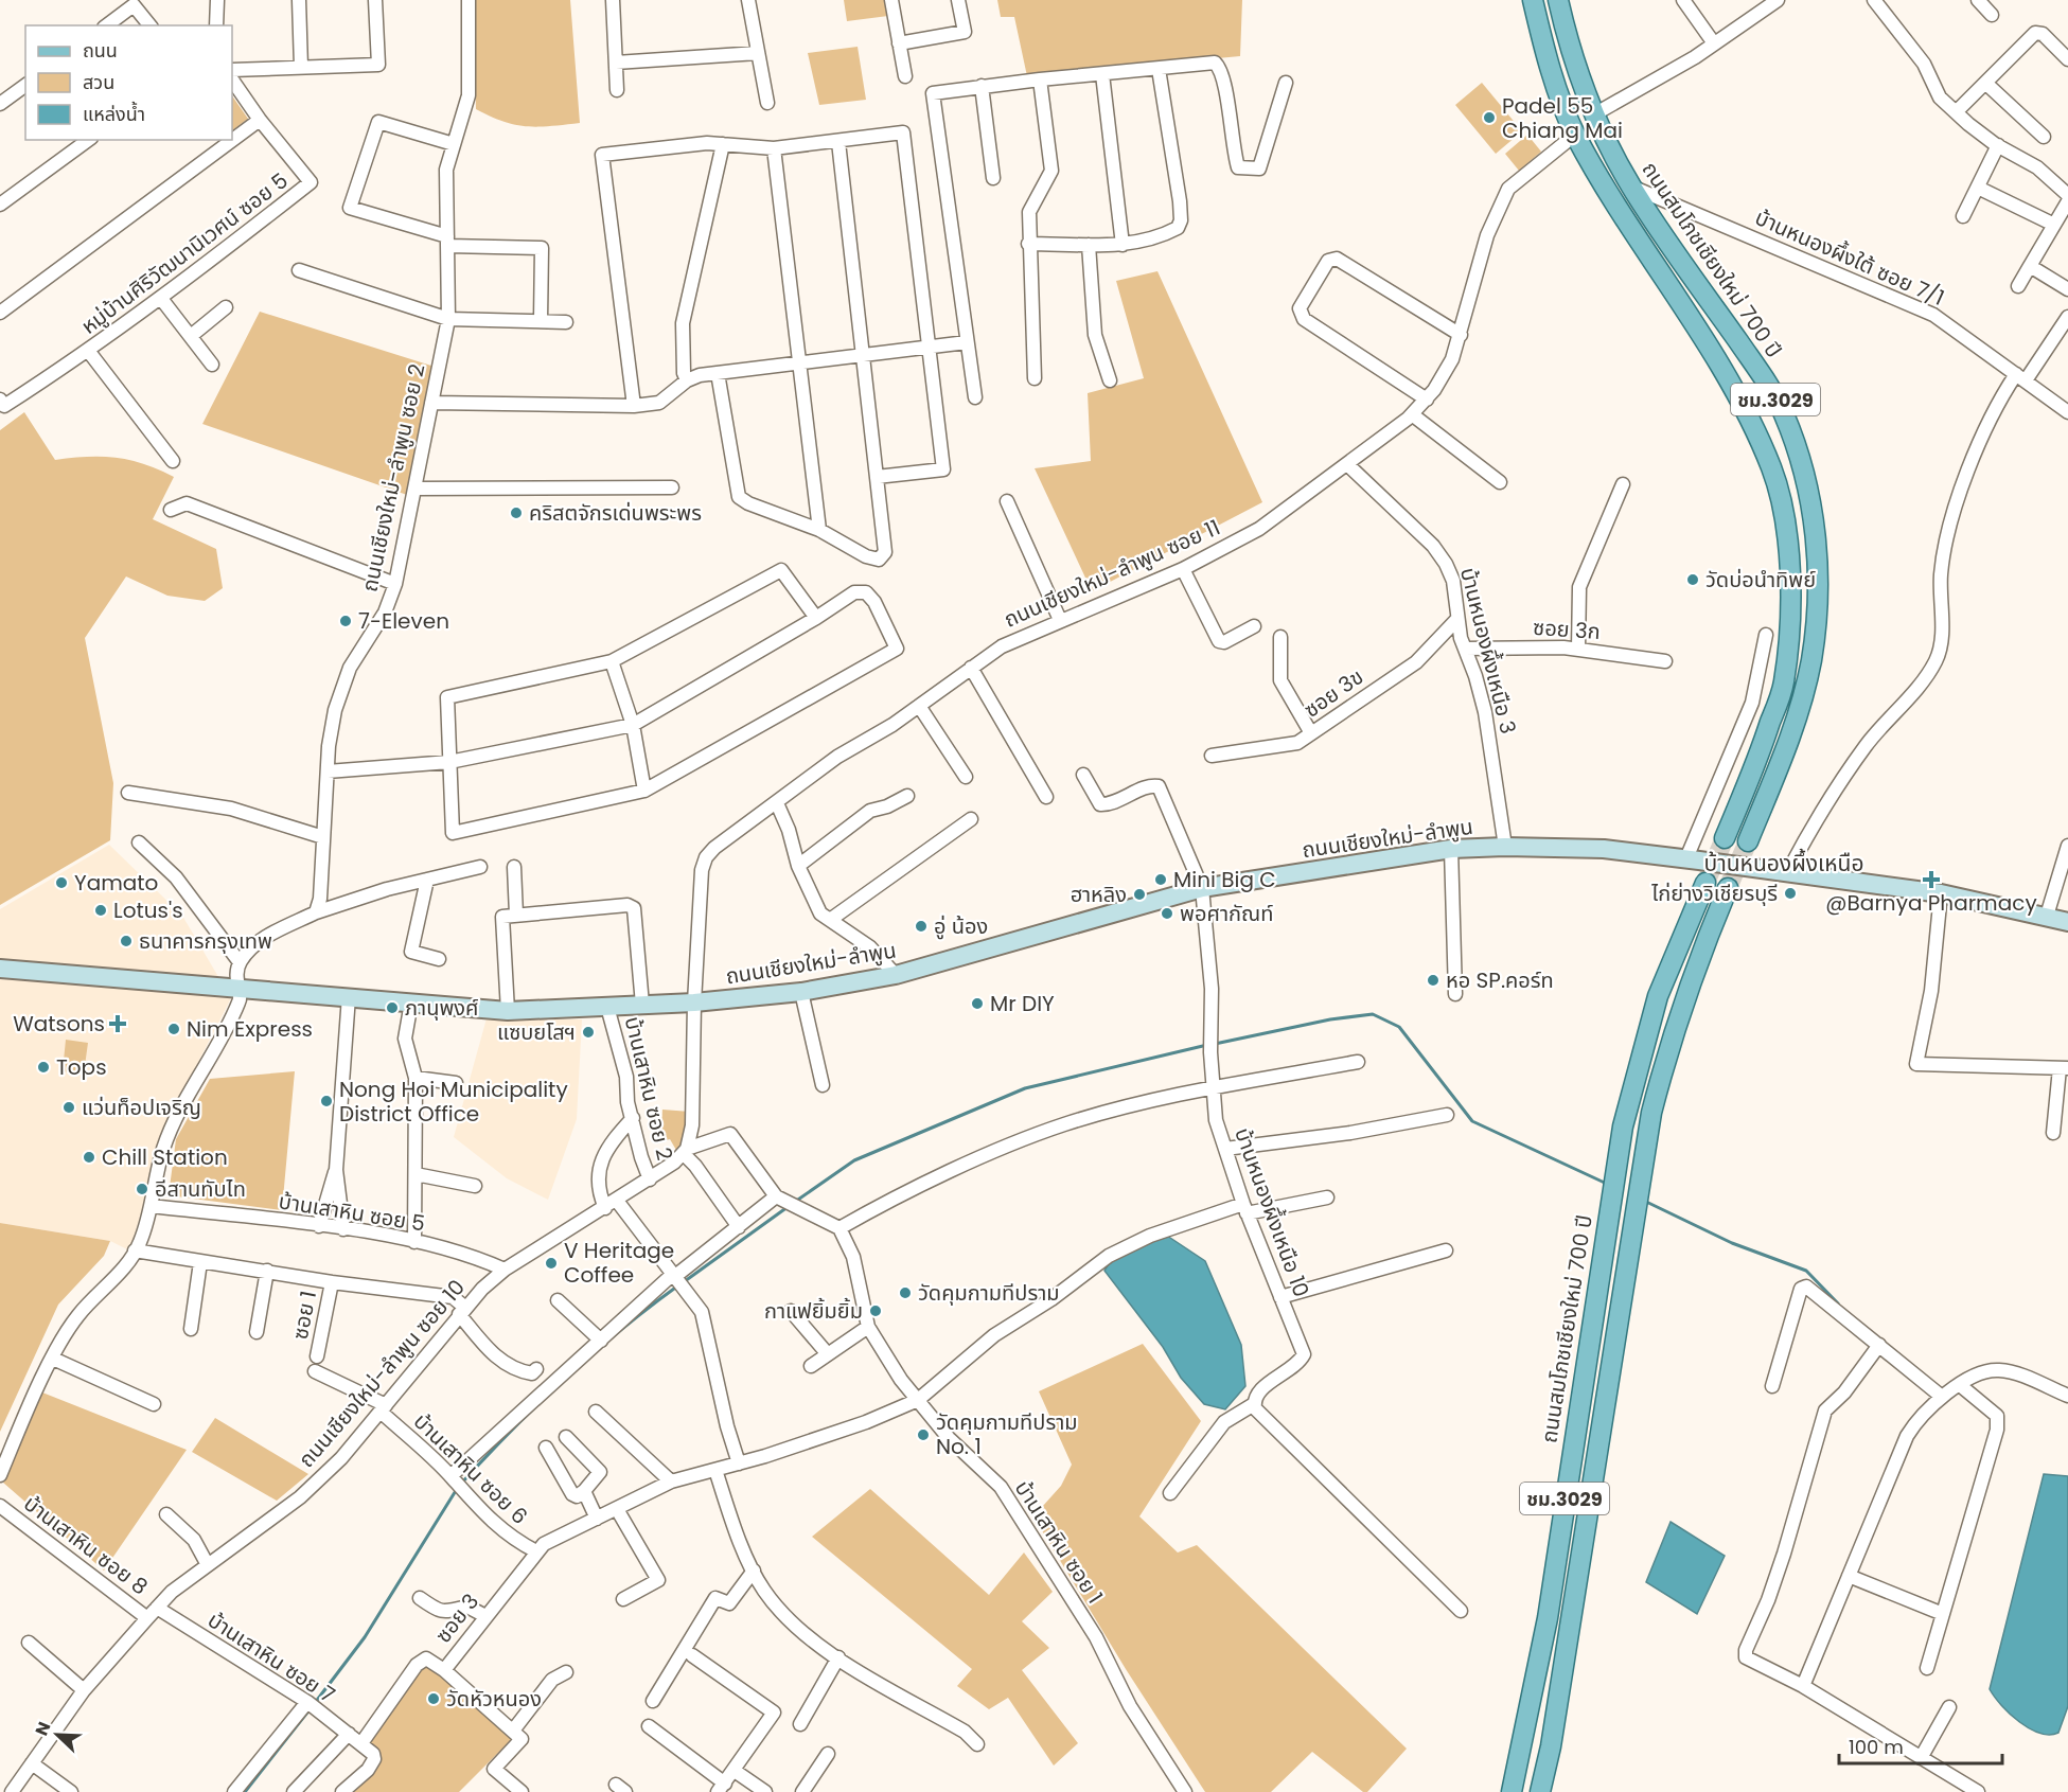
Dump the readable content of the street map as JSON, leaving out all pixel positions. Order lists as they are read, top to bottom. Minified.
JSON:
{"streets":{"main road":["ถนนสมโภชเชียงใหม่ 700 ปี","ชม.3029","ถนนเชียงใหม่-ลำพูน"],"street":["หมู่บ้านศิริวัฒนานิเวศน์ ซอย 5","บ้านหนองผึ้งใต้ ซอย 7/1","ถนนเชียงใหม่-ลำพูน ซอย 2","ถนนเชียงใหม่-ลำพูน ซอย 11","ซอย 3ก","บ้านหนองผึ้งเหนือ 3","ซอย 3ข","บ้านเสาหิน ซอย 2","บ้านเสาหิน ซอย 5","บ้านหนองผึ้งเหนือ 10","ซอย 1","ถนนเชียงใหม่-ลำพูน ซอย 10","บ้านเสาหิน ซอย 6","บ้านเสาหิน ซอย 1","บ้านเสาหิน ซอย 8","ซอย 3","บ้านเสาหิน ซอย 7"]},"crossings":[["บ้านหนองผึ้งใต้ ซอย 7/1","ถนนสมโภชเชียงใหม่ 700 ปี"],["ชม.3029","ถนนเชียงใหม่-ลำพูน ซอย 11"],["ถนนเชียงใหม่-ลำพูน ซอย 11","บ้านหนองผึ้งเหนือ 3"],["ถนนเชียงใหม่-ลำพูน ซอย 11","ถนนเชียงใหม่-ลำพูน"],["ซอย 3ก","บ้านหนองผึ้งเหนือ 3"],["บ้านหนองผึ้งเหนือ 3","ซอย 3ข"],["บ้านหนองผึ้งเหนือ 3","ถนนเชียงใหม่-ลำพูน"],["ถนนเชียงใหม่-ลำพูน","บ้านเสาหิน ซอย 2"],["ถนนเชียงใหม่-ลำพูน","บ้านหนองผึ้งเหนือ 10"],["บ้านเสาหิน ซอย 2","ถนนเชียงใหม่-ลำพูน ซอย 10"],["บ้านเสาหิน ซอย 5","ถนนเชียงใหม่-ลำพูน ซอย 10"],["บ้านหนองผึ้งเหนือ 10","ซอย 3"],["ถนนเชียงใหม่-ลำพูน ซอย 10","บ้านเสาหิน ซอย 6"],["ถนนเชียงใหม่-ลำพูน ซอย 10","บ้านเสาหิน ซอย 8"],["ถนนเชียงใหม่-ลำพูน ซอย 10","บ้านเสาหิน ซอย 7"],["บ้านเสาหิน ซอย 6","ซอย 3"],["บ้านเสาหิน ซอย 1","ซอย 3"],["ซอย 3","บ้านเสาหิน ซอย 7"]],"districts":["บ้านหนองผึ้งเหนือ"],"places":{"other":["Padel 55 Chiang Mai","คริสตจักรเด่นพระพร","วัดบ่อนำทิพย์","7-Eleven","Mini Big C","Yamato","ไก่ย่างวิเชียรบุรี","ฮาหลิง","Lotus's","พอศากัณท์","อู่ น้อง","ธนาคารกรุงเทพ","หอ SP.คอร์ท","Mr DIY","ภานุพงศ์","Nim Express","แซบยโสฯ","Tops","Nong Hoi Municipality District Office","แว่นท็อปเจริญ","Chill Station","อีสานทับไท","V Heritage Coffee","วัดคุมกามทีปราม","กาแฟยิ้มยิ้ม","วัดคุมกามทีปราม No. 1","วัดหัวหนอง"],"health":["@Barnya Pharmacy","Watsons"]},"legend":["ถนน","สวน","แหล่งน้ำ"],"scale_bar":"100 m","north":"top left"}
